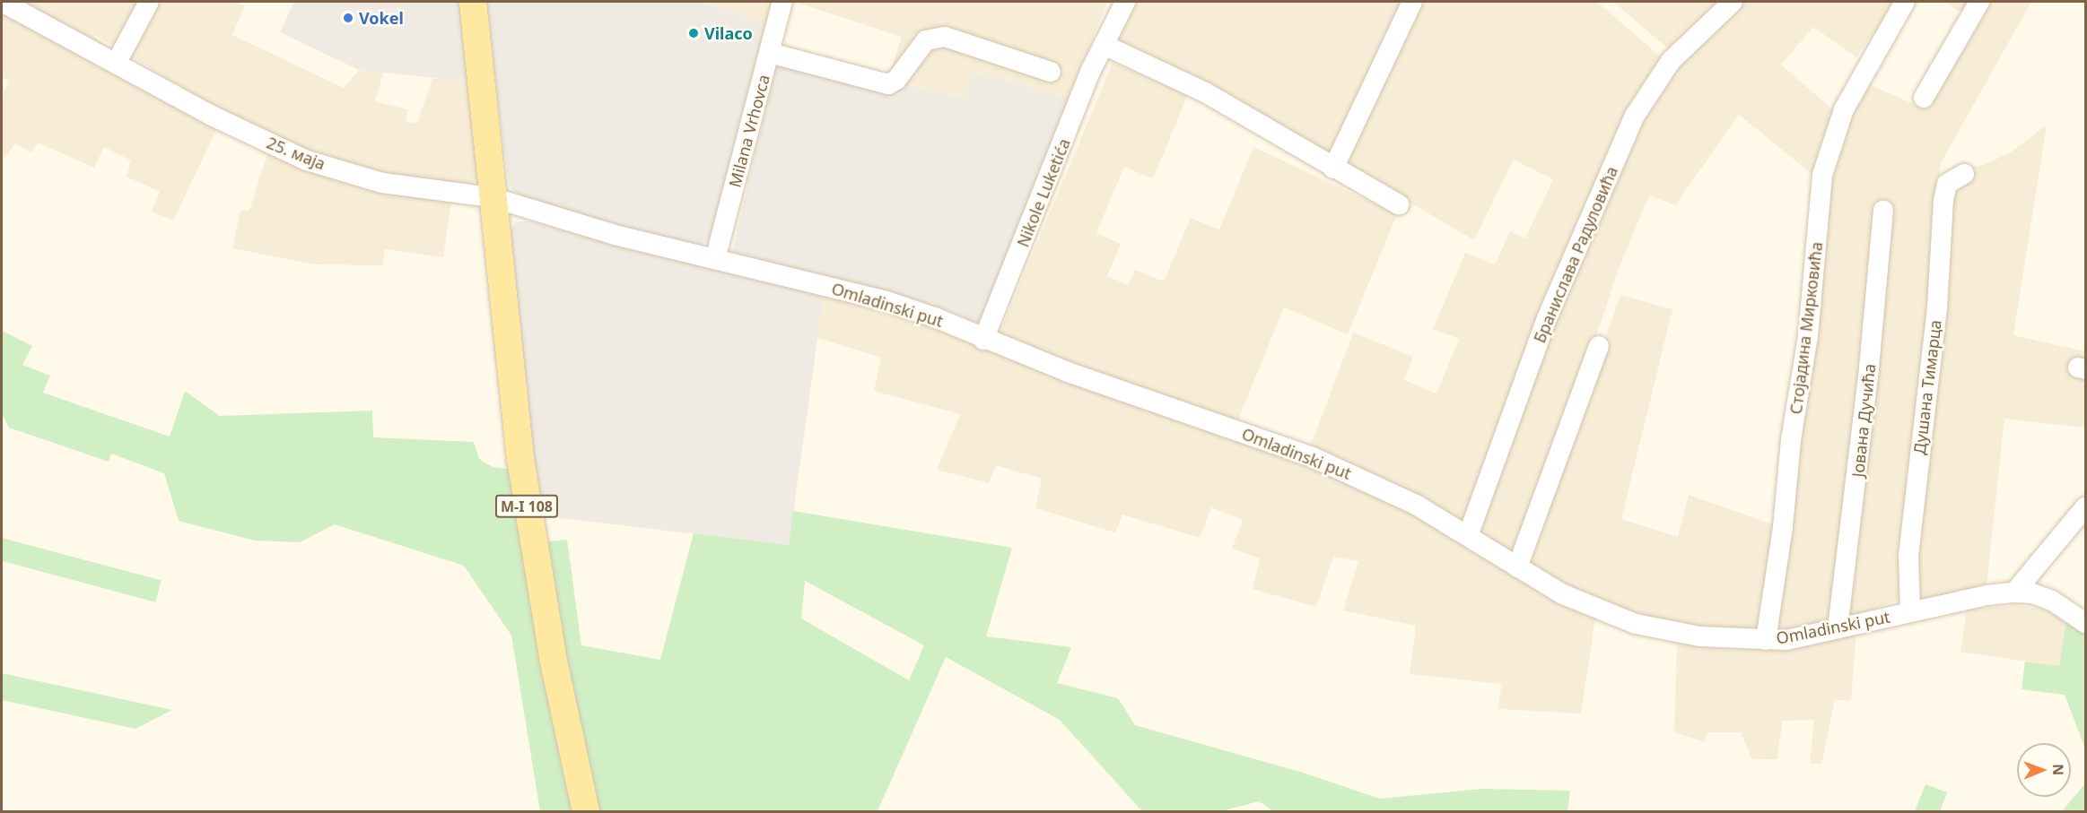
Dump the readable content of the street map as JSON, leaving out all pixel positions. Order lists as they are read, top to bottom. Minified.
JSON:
{"streets":{"main road":["M-I 108"],"street":["Milana Vrhovca","25. маја","Nikole Luketića","Бранислава Радуловића","Omladinski put","Стојадина Мирковића","Душана Тимарца","Јована Дучића"]},"crossings":[["Milana Vrhovca","Omladinski put"],["25. маја","Omladinski put"],["25. маја","M-I 108"],["Nikole Luketića","Omladinski put"],["Бранислава Радуловића","Omladinski put"],["Omladinski put","Стојадина Мирковића"],["Omladinski put","Душана Тимарца"],["Omladinski put","Јована Дучића"],["Omladinski put","M-I 108"]],"places":["Vokel","Vilaco"],"north":"right"}
